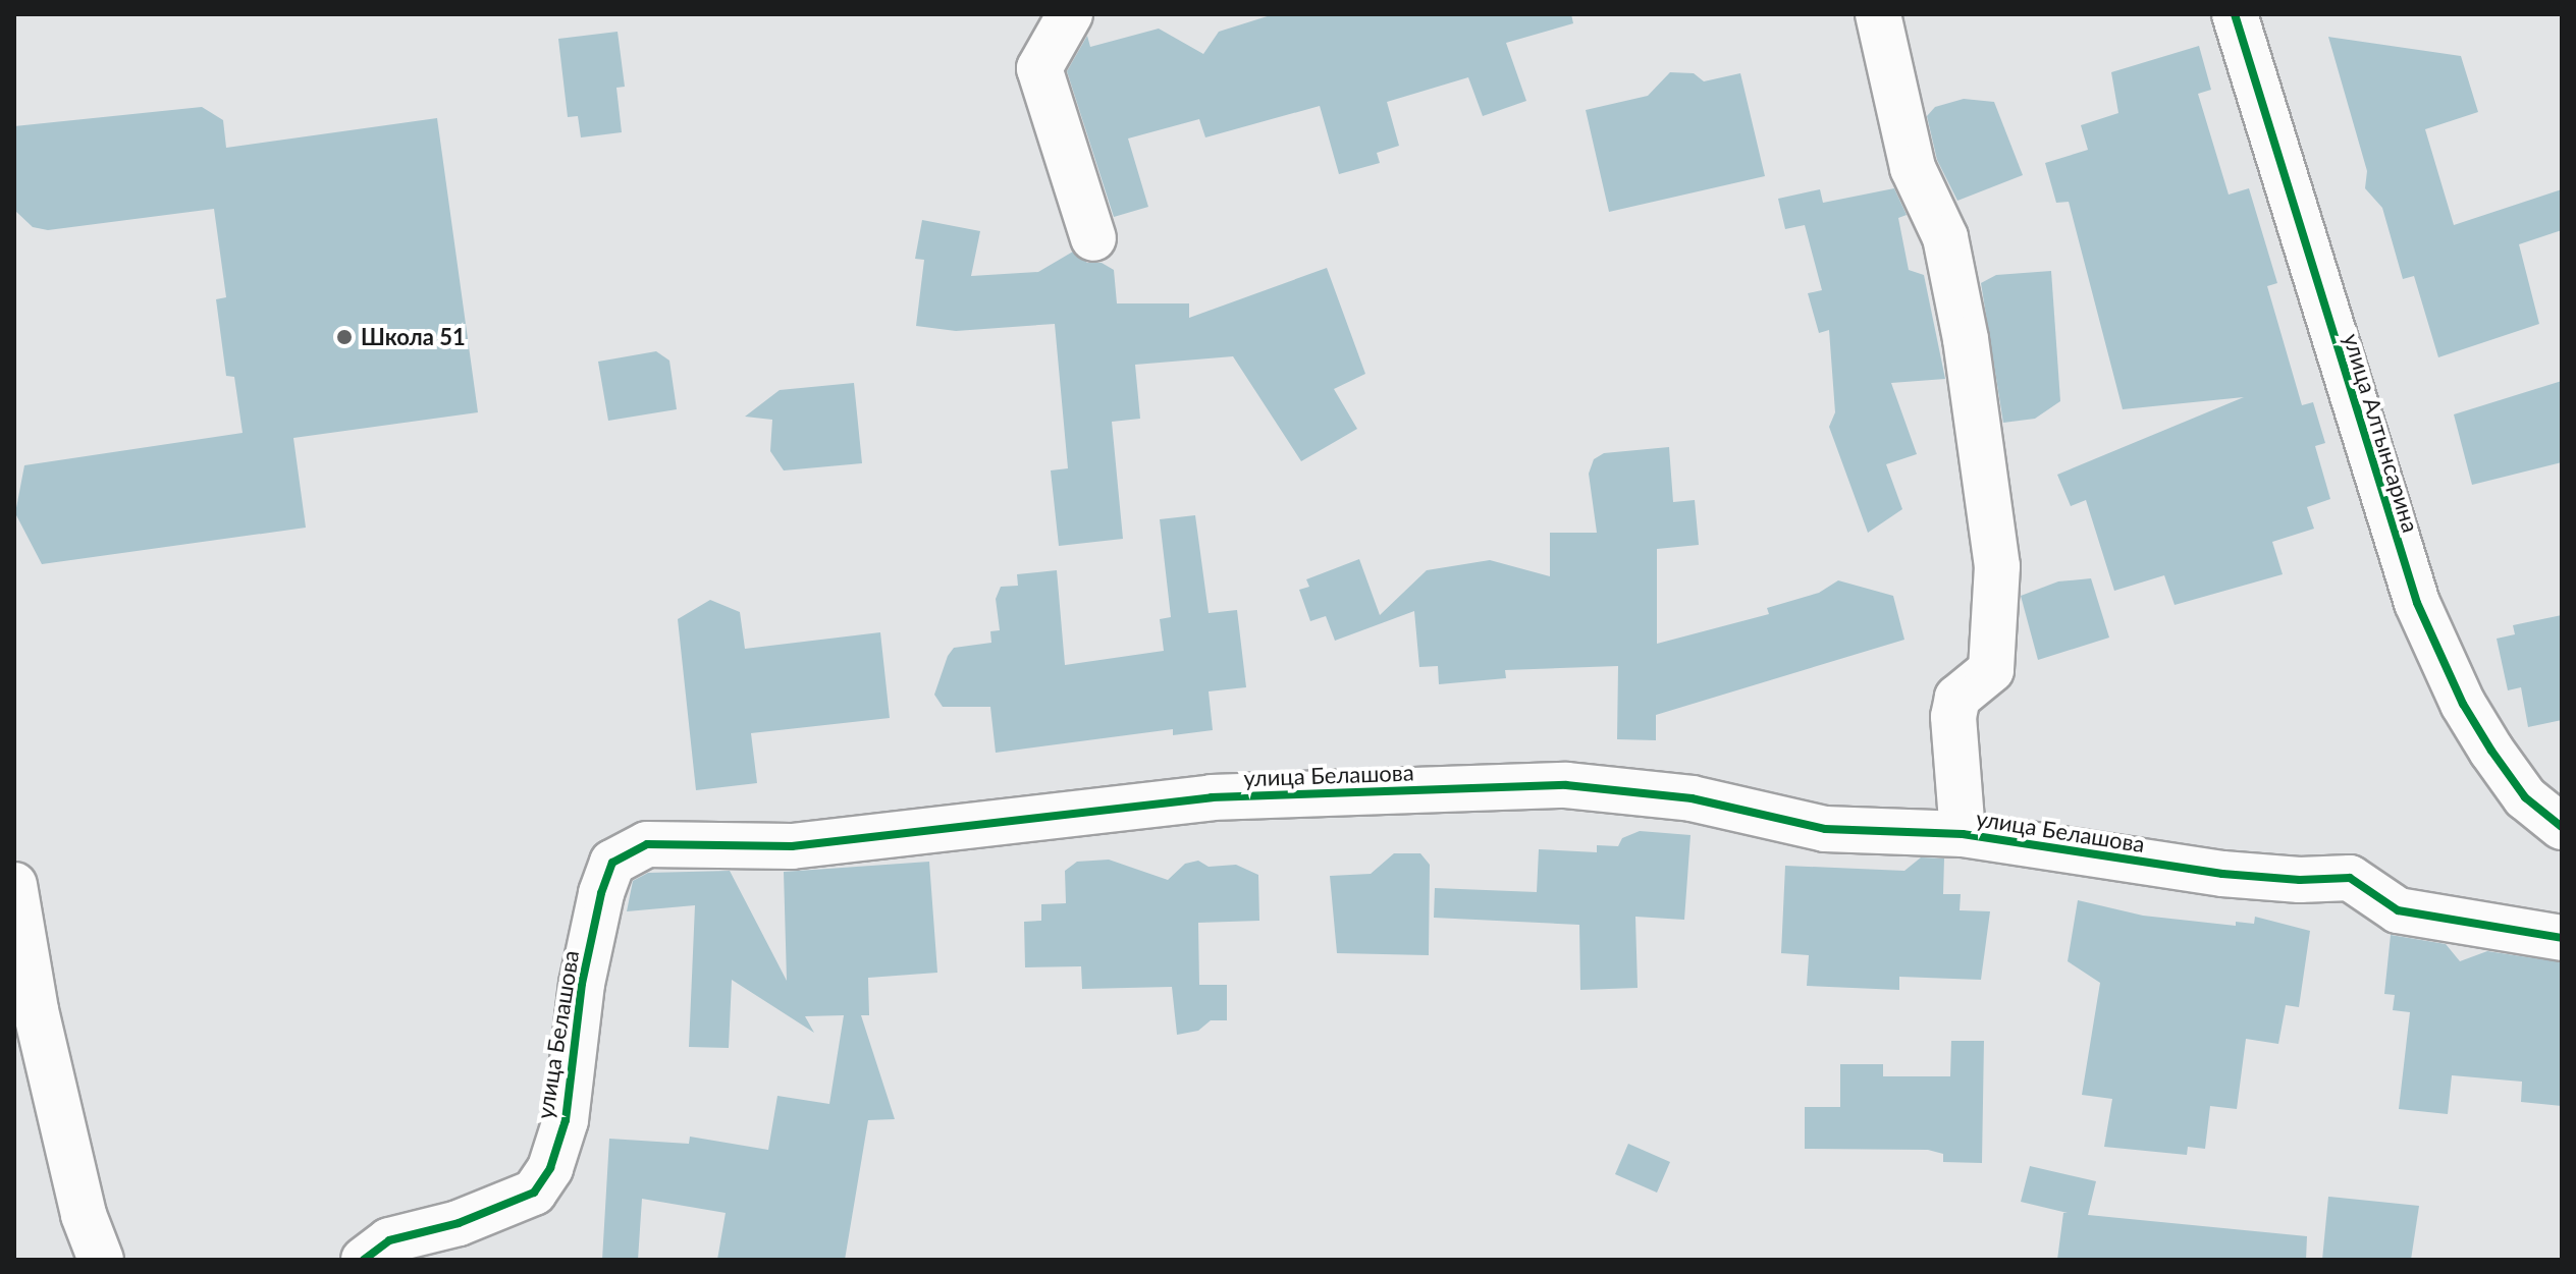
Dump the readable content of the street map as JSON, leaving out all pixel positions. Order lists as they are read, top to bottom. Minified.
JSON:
{"streets":{"street":["улица Алтынсарина","улица Белашова"]},"places":["Школа 51"]}
